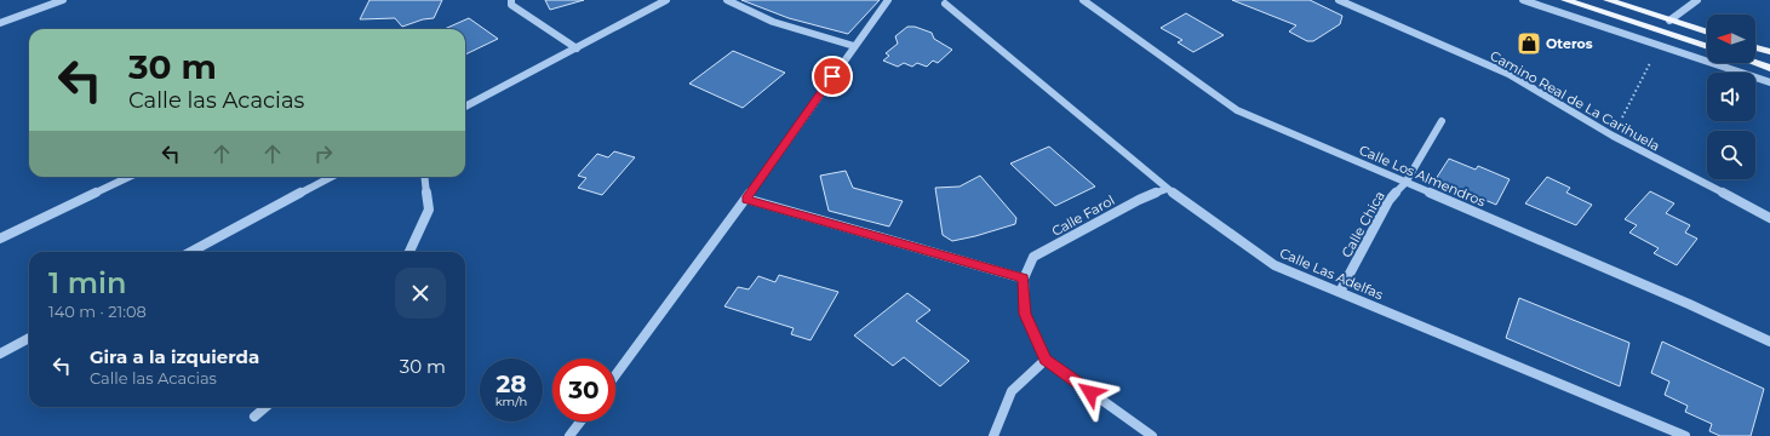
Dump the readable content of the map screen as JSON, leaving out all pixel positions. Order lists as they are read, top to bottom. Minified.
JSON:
{"streets":{"street":["Camino Real de La Carihuela","Calle Los Almendros","Calle Farol","Calle Chica","Calle Las Adelfas"]},"crossings":[["Calle Los Almendros","Calle Chica"],["Calle Farol","Calle Las Adelfas"],["Calle Chica","Calle Las Adelfas"]],"places":{"shop":["Oteros"]},"north":"left","page":{"turn":["30 m","Calle las Acacias"],"heading":["1 min","140 m · 21:08"],"list":[{"name":"Gira a la izquierda","note":"Calle las Acacias","value":"30 m"}],"speed":"28 km/h","limit":"30"}}
